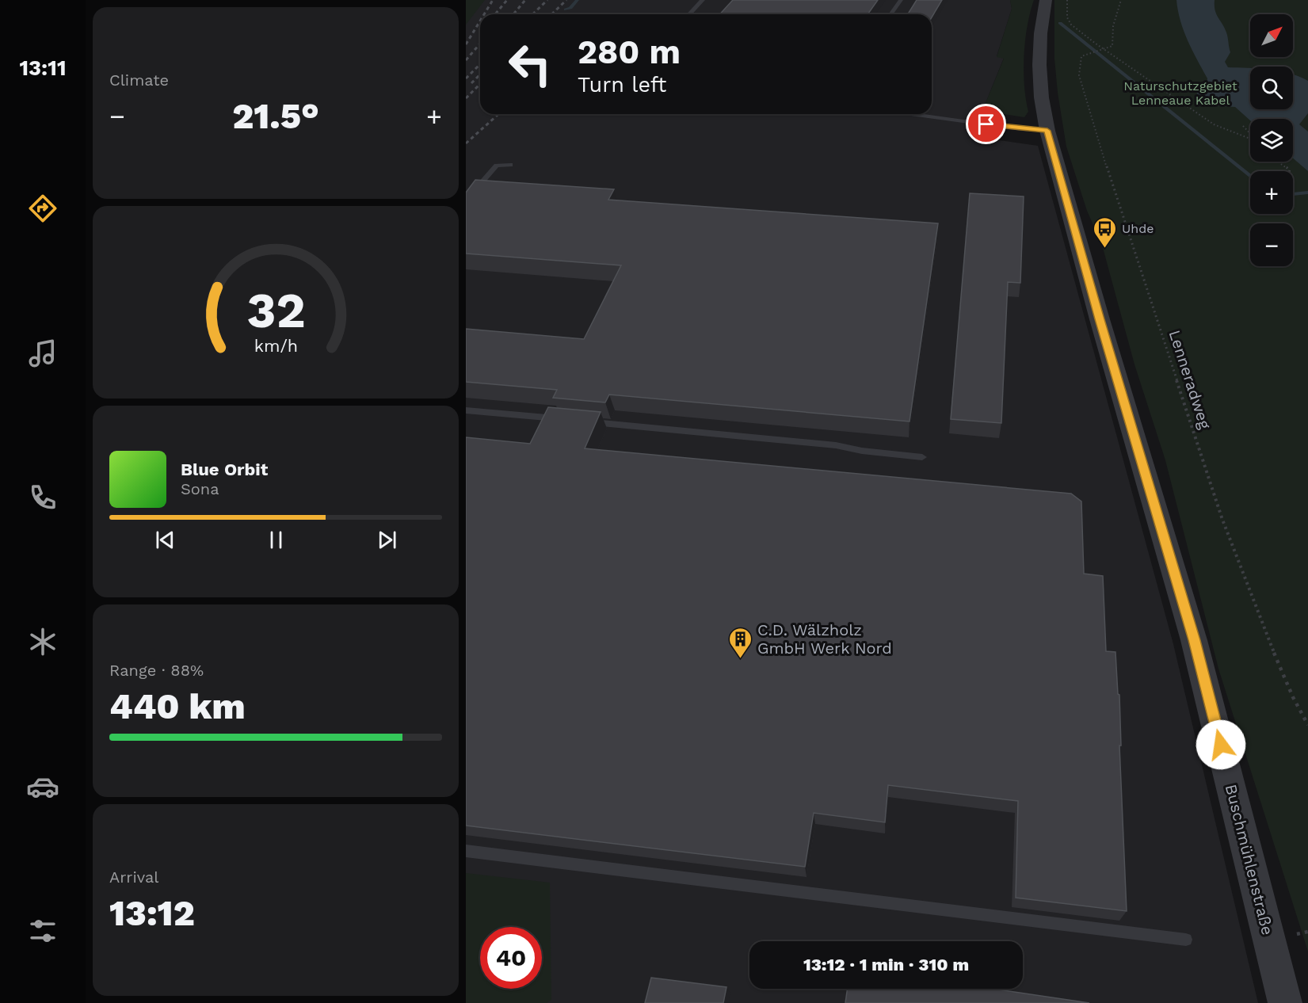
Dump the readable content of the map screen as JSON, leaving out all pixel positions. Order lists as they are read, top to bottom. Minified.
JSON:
{"streets":{"street":["Buschmühlenstraße"],"path":["Lenneradweg"]},"parks":["Naturschutzgebiet Lenneaue Kabel"],"places":{"bus stop":["Uhde"],"building":["C.D. Wälzholz GmbH Werk Nord"]},"north":"top right","page":{"tabs":"13:11","tile":["Climate",["Range · 88%","440 km"],["Arrival","13:12"]],"map_buttons":["+","−"],"turn":["280 m","Turn left"],"heat":["−","21.5°","+"],"song":["Blue Orbit","Sona"],"limit":"40","trip":"13:12 · 1 min · 310 m","gauge":["32","km/h"]}}
